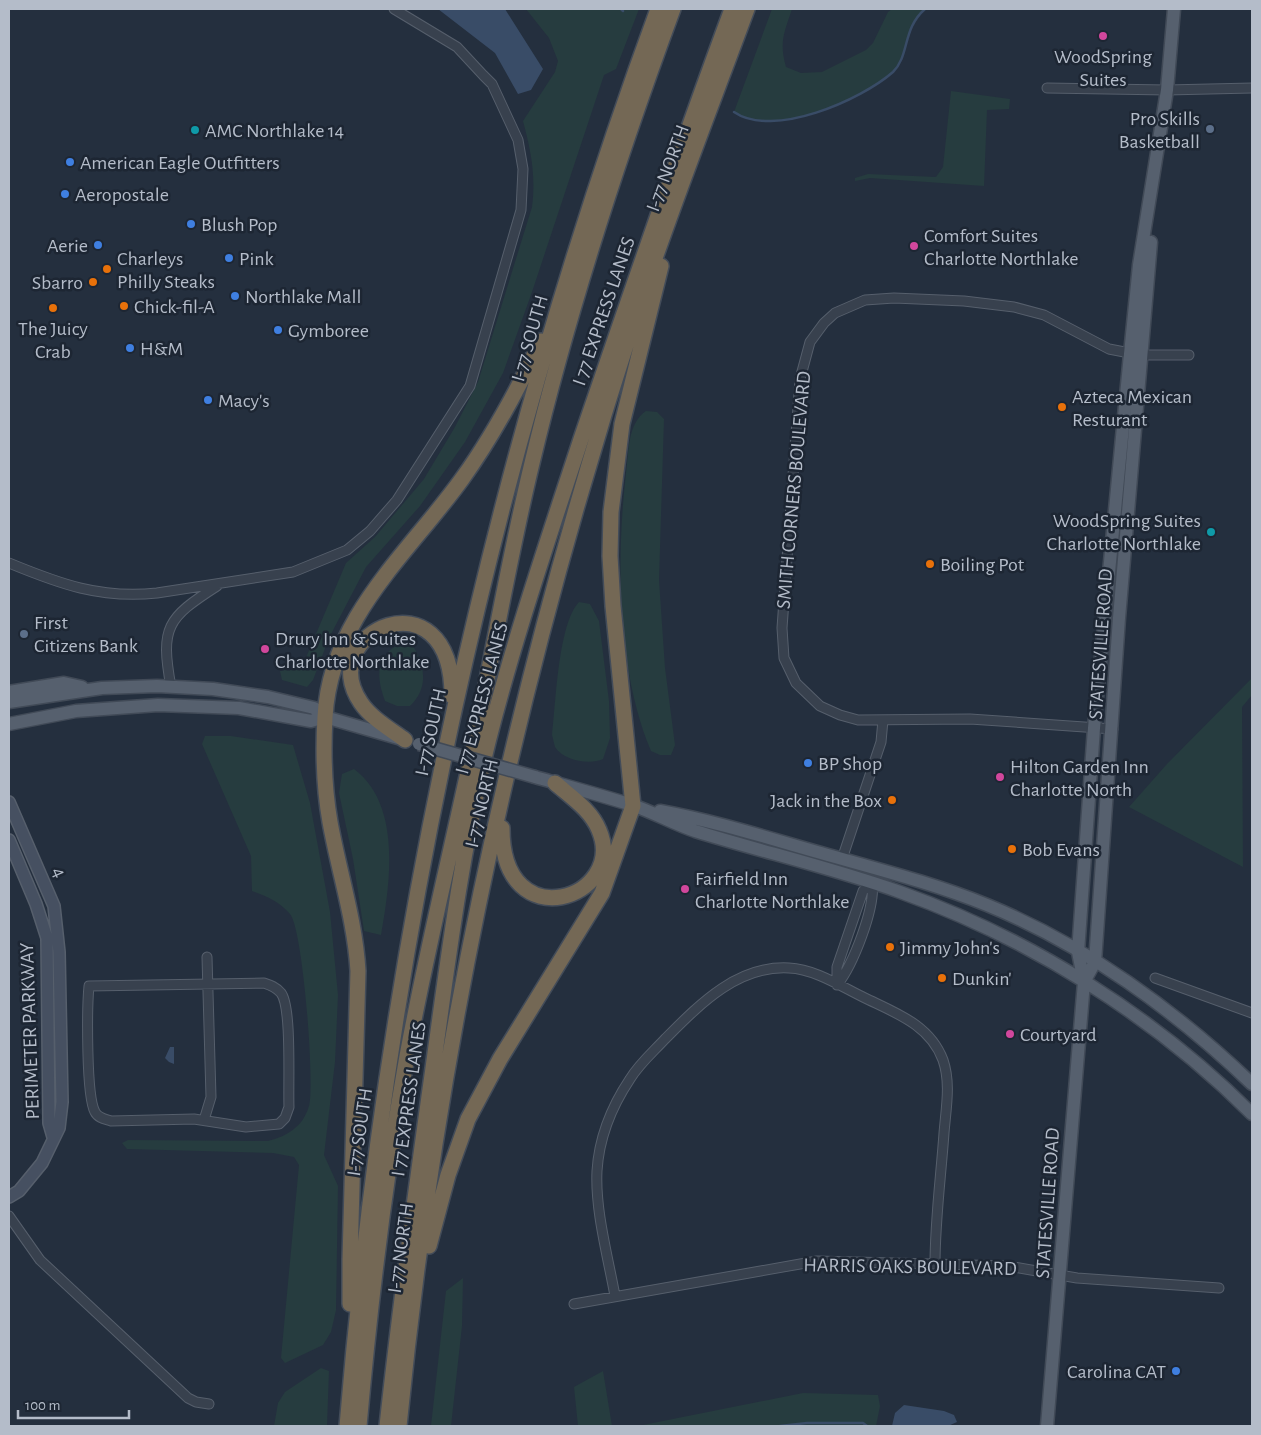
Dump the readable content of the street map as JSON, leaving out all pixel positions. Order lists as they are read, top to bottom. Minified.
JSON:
{"streets":{"highway":["I-77 NORTH","I 77 EXPRESS LANES","I-77 SOUTH"],"main road":["STATESVILLE ROAD"],"street":["SMITH CORNERS BOULEVARD","4","PERIMETER PARKWAY","HARRIS OAKS BOULEVARD"]},"crossings":[["SMITH CORNERS BOULEVARD","STATESVILLE ROAD"],["STATESVILLE ROAD","HARRIS OAKS BOULEVARD"],["4","PERIMETER PARKWAY"]],"places":["WoodSpring Suites","Pro Skills Basketball","AMC Northlake 14","American Eagle Outfitters","Aeropostale","Blush Pop","Aerie","Comfort Suites Charlotte Northlake","Pink","Charleys Philly Steaks","Sbarro","Northlake Mall","Chick-fil-A","The Juicy Crab","Gymboree","H&M","Macy's","Azteca Mexican Resturant","WoodSpring Suites Charlotte Northlake","Boiling Pot","First Citizens Bank","Drury Inn & Suites Charlotte Northlake","BP Shop","Hilton Garden Inn Charlotte North","Jack in the Box","Bob Evans","Fairfield Inn Charlotte Northlake","Jimmy John's","Dunkin'","Courtyard","Carolina CAT"],"scale_bar":"100 m"}
